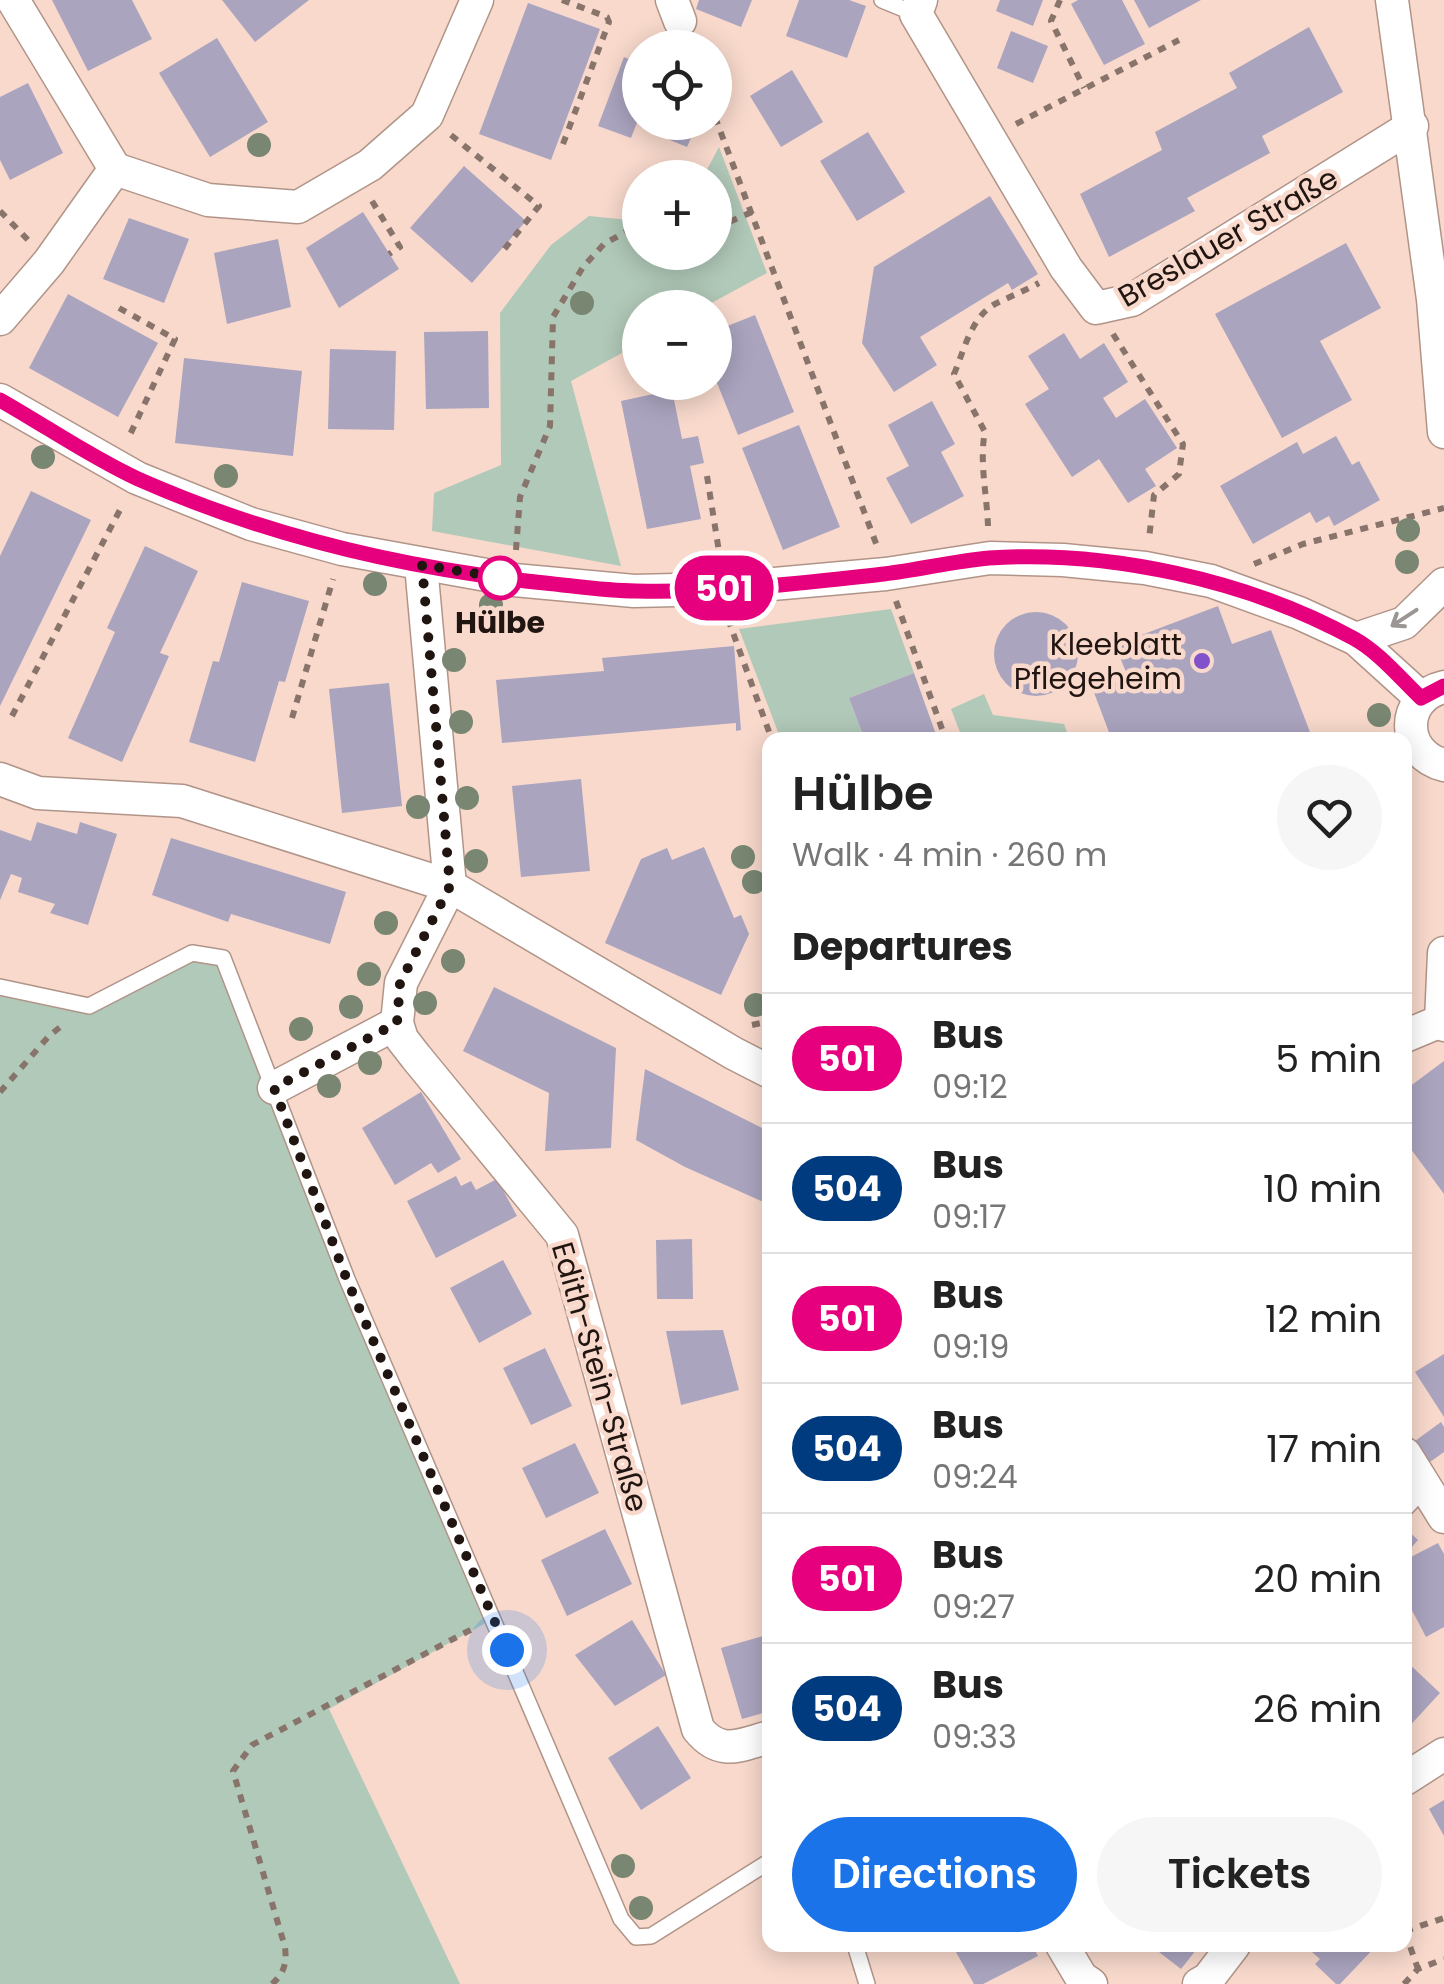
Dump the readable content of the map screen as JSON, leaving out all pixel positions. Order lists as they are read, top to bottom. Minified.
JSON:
{"streets":{"street":["Breslauer Straße","Edith-Stein-Straße"]},"places":["Hülbe","Kleeblatt Pflegeheim"],"lines":["bus line 501"],"page":{"on_map":"501","map_buttons":["+","−"],"heading":[["Hülbe","Walk · 4 min · 260 m"],"Departures"],"list":[{"mark":"501","name":"Bus","note":"09:12","value":"5 min"},{"mark":"504","name":"Bus","note":"09:17","value":"10 min"},{"mark":"501","name":"Bus","note":"09:19","value":"12 min"},{"mark":"504","name":"Bus","note":"09:24","value":"17 min"},{"mark":"501","name":"Bus","note":"09:27","value":"20 min"},{"mark":"504","name":"Bus","note":"09:33","value":"26 min"}],"buttons":["Directions","Tickets"]}}
